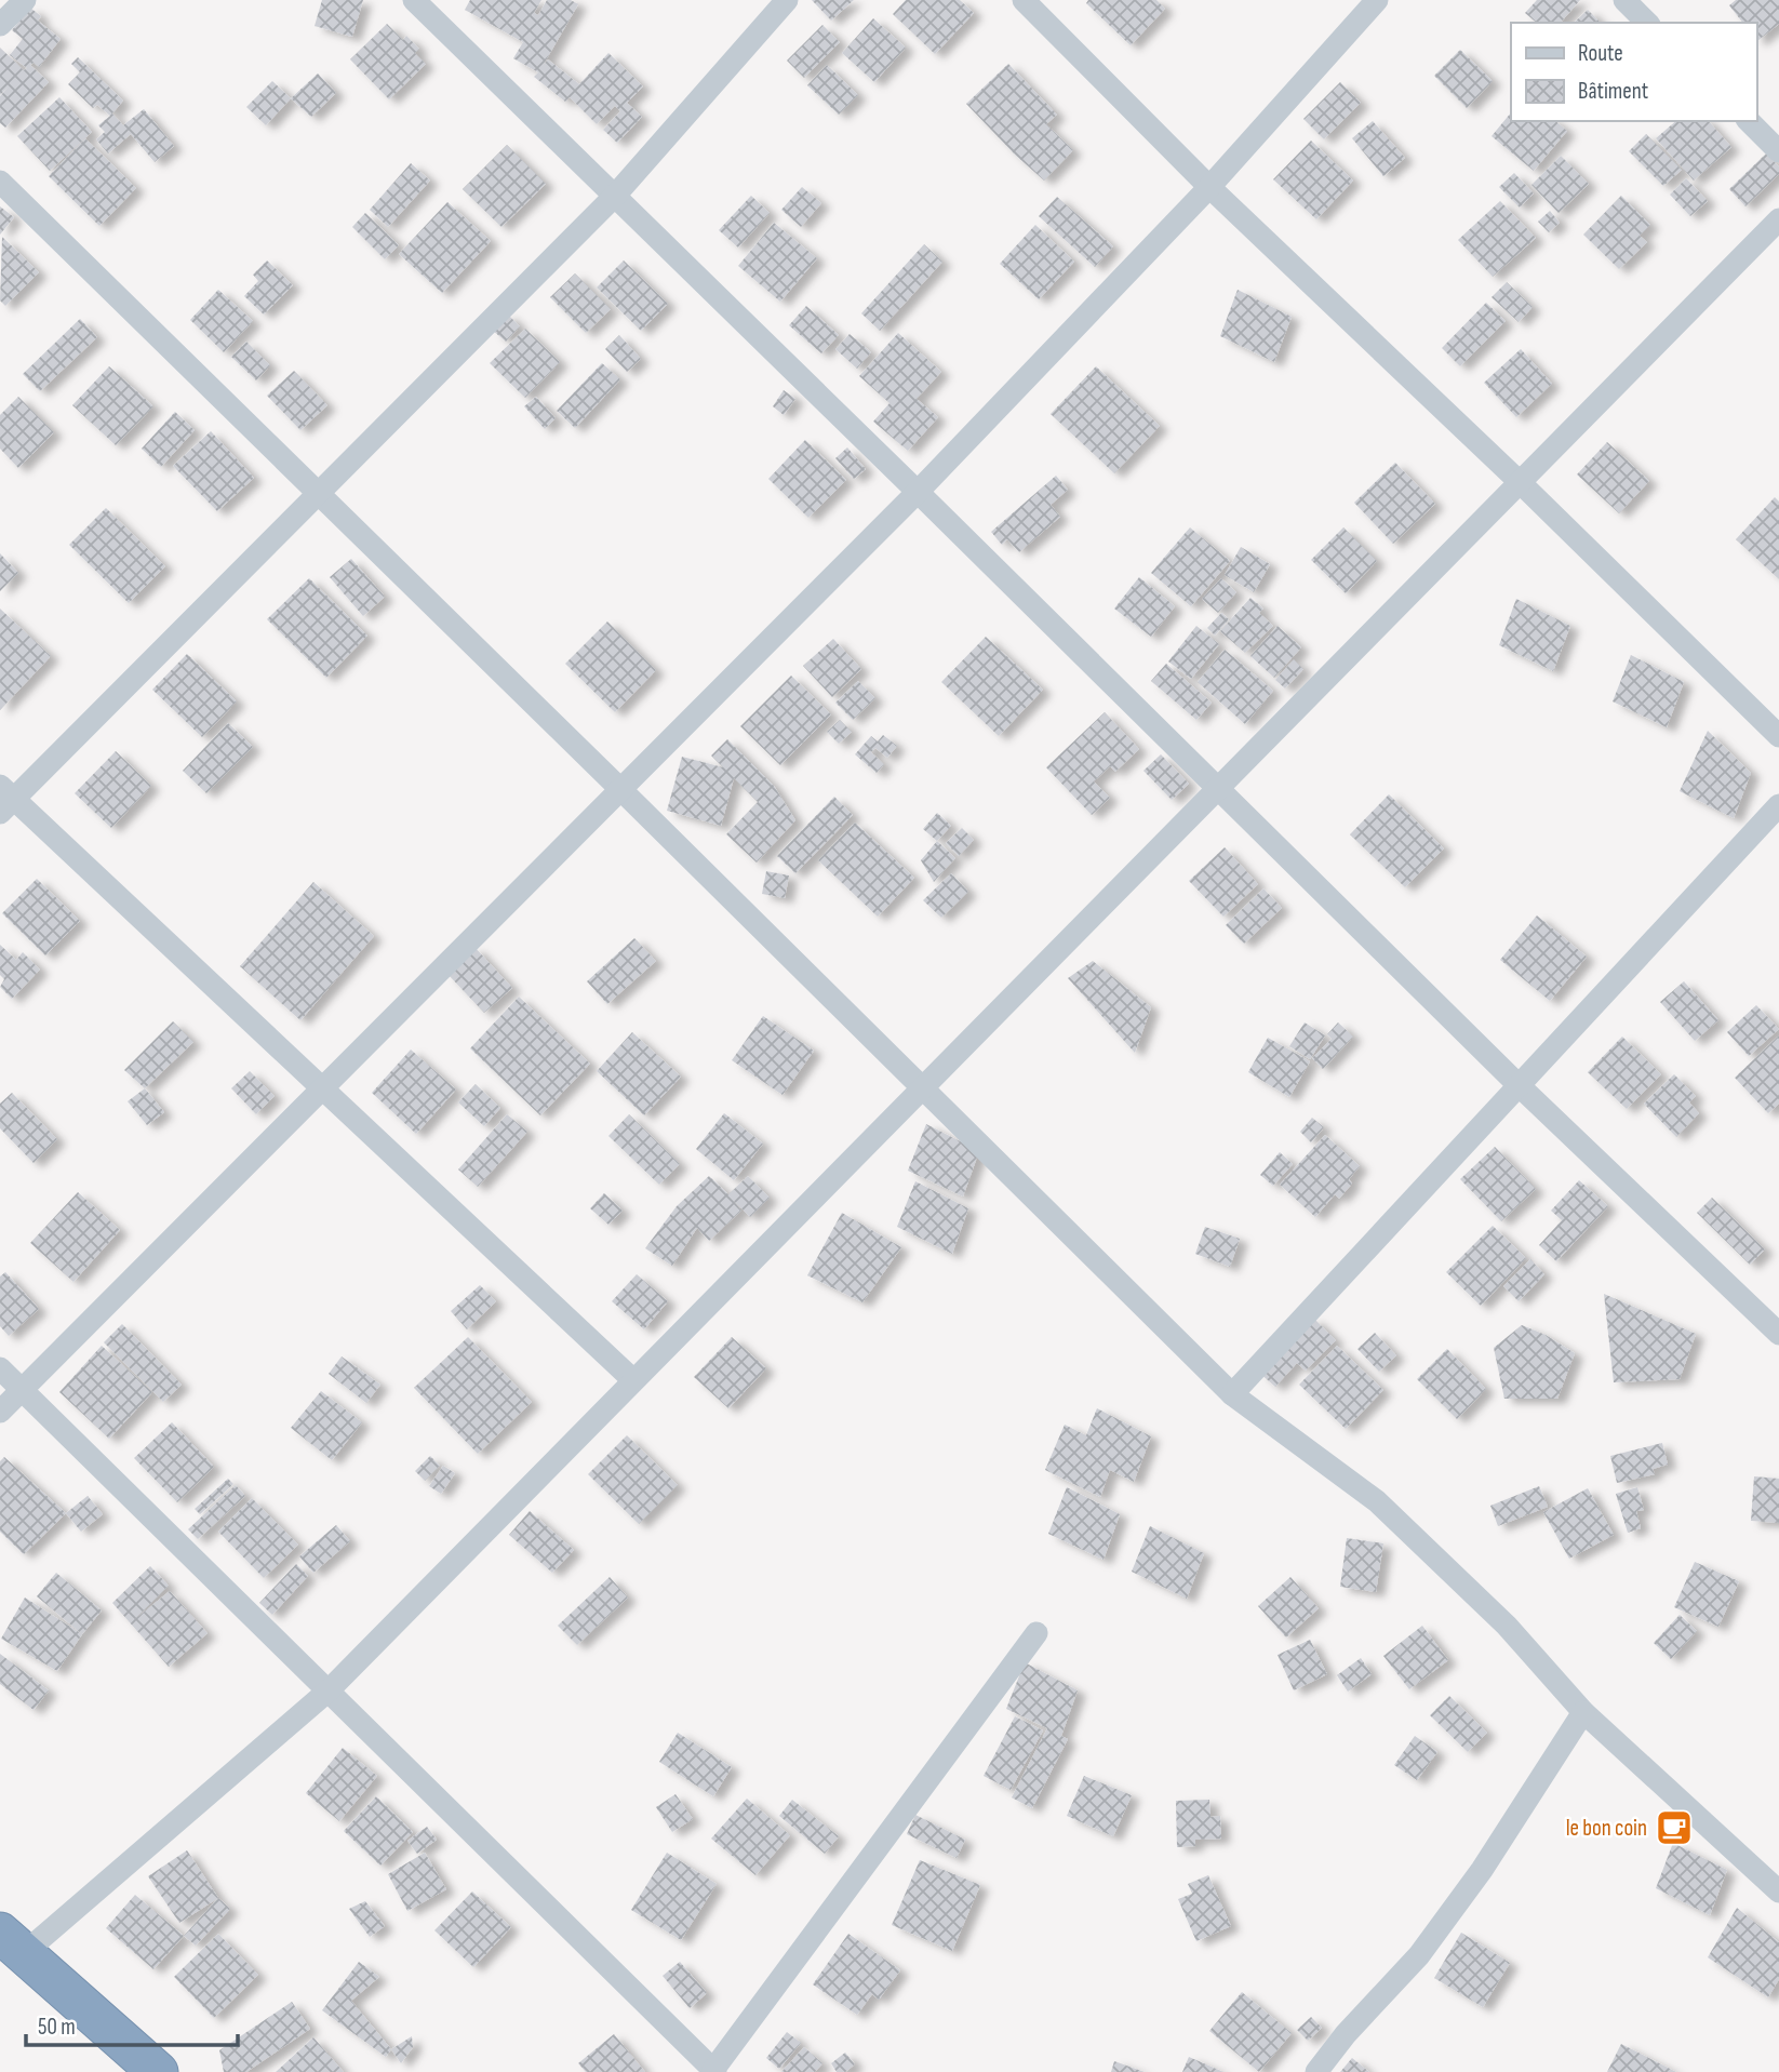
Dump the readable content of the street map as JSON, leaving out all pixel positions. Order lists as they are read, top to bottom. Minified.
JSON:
{"places":{"cafe":["le bon coin"]},"legend":["Route","Bâtiment"],"scale_bar":"50 m"}
